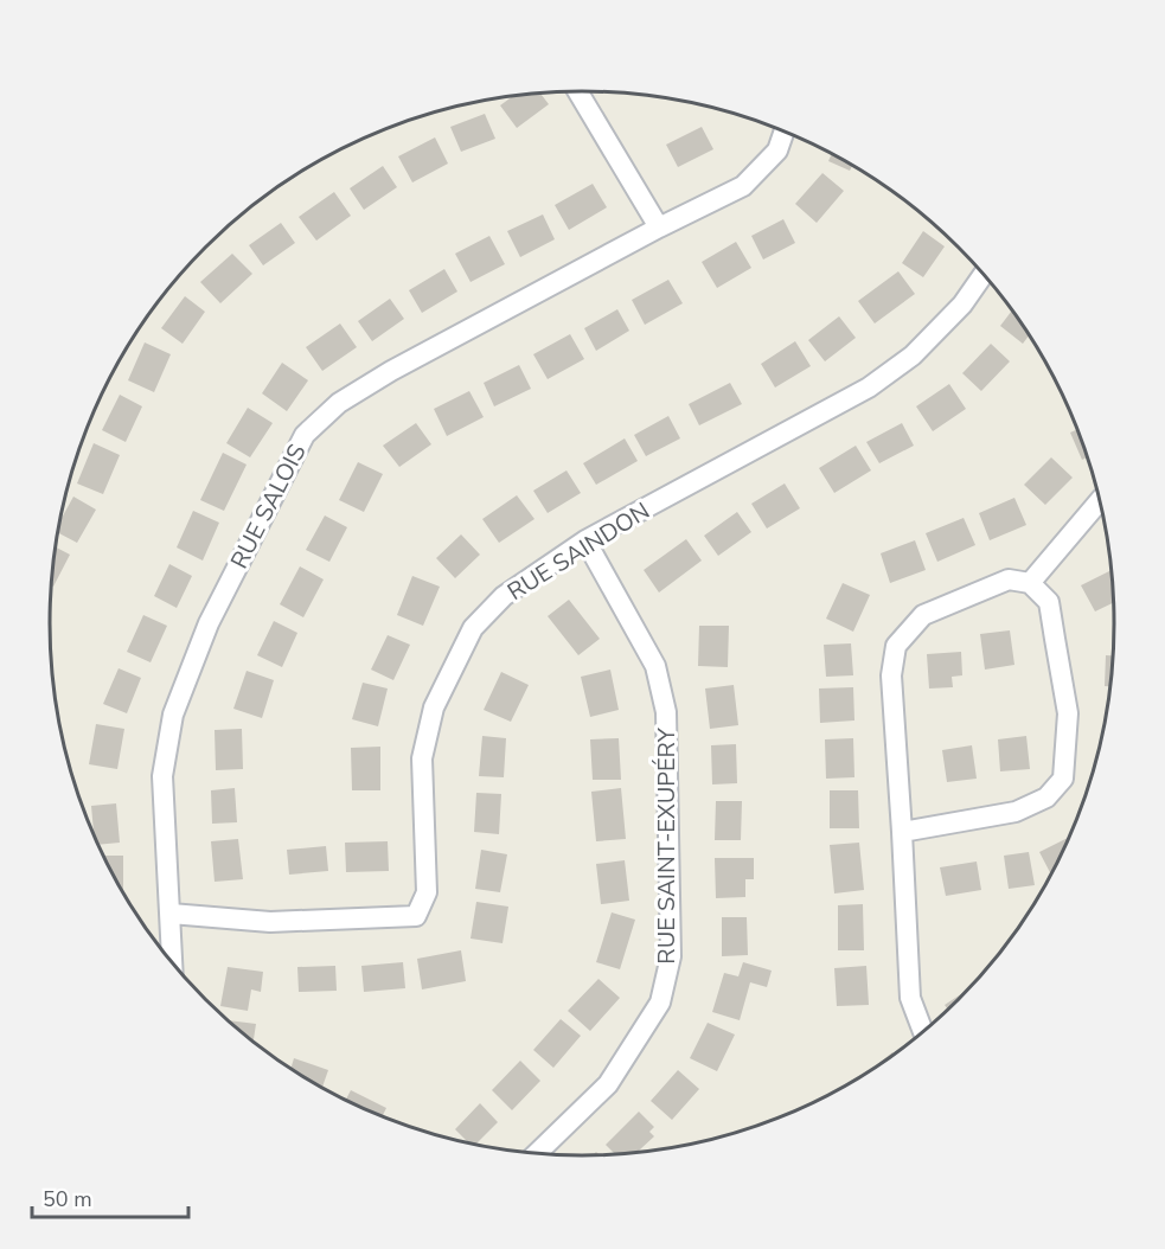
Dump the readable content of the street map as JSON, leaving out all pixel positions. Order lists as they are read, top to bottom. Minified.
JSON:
{"streets":{"street":["RUE SALOIS","RUE SAINDON","RUE SAINT-EXUPÉRY"]},"crossings":[["RUE SALOIS","RUE SAINDON"],["RUE SAINDON","RUE SAINT-EXUPÉRY"]],"scale_bar":"50 m"}
